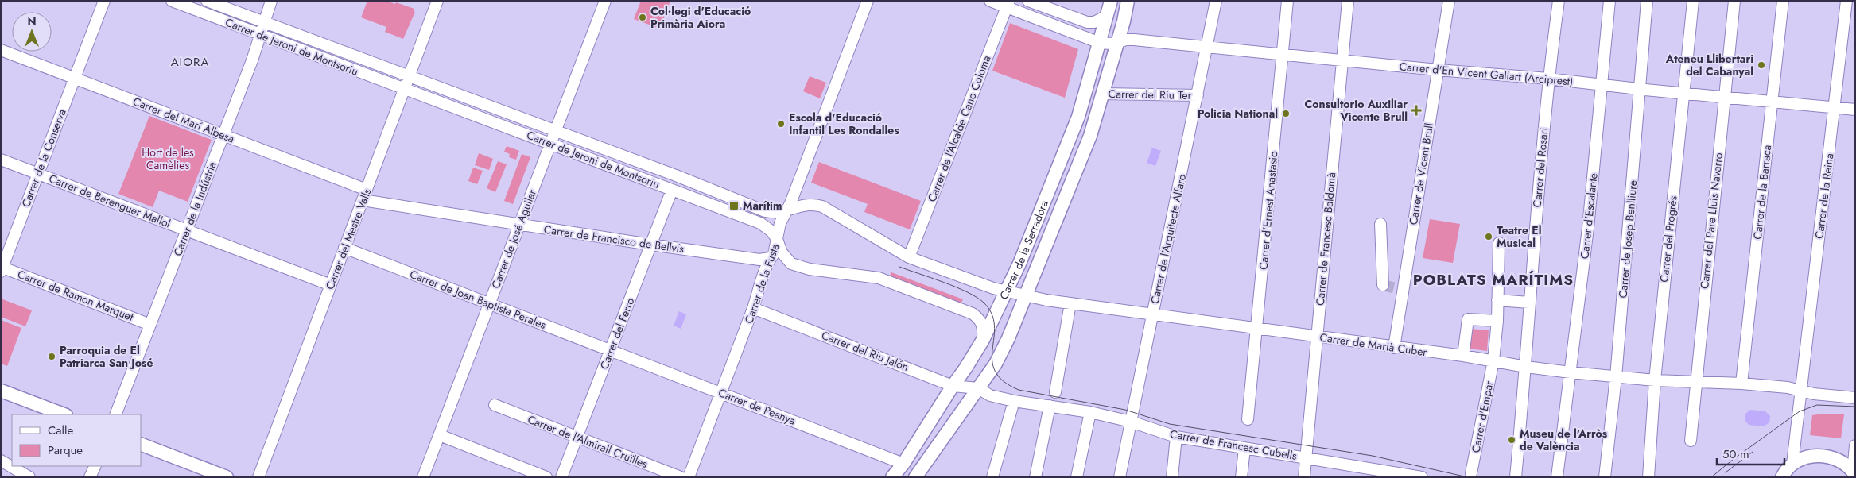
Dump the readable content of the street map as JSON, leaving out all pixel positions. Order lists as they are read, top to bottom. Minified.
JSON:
{"streets":{"main road":["Carrer de la Serradora"],"street":["Carrer de Jeroni de Montsoriu","Carrer d'En Vicent Gallart (Arciprest)","Carrer del Riu Ter","Carrer del Marí Albesa","Carrer de l'Alcalde Cano Coloma","Carrer de la Conserva","Carrer del Rosari","Carrer de Vicent Brull","Carrer de la Barraca","Carrer de la Reina","Carrer de Berenguer Mallol","Carrer de la Indústria","Carrer d'Ernest Anastasio","Carrer d'Escalante","Carrer del Pare Lluís Navarro","Carrer del Mestre Valls","Carrer de José Aguilar","Carrer de Francisco de Bellvís","Carrer de l'Arquitecte Alfaro","Carrer de Francesc Baldomà","Carrer de Josep Benlliure","Carrer del Progrés","Carrer de la Fusta","Carrer de Ramon Marquet","Carrer de Joan Baptista Perales","Carrer del Ferro","Carrer de Marià Cuber","Carrer del Riu Jalón","Carrer de Peanya","Carrer d'Empar","Carrer de l'Almirall Cruïlles","Carrer de Francesc Cubells"]},"crossings":[["Carrer de Jeroni de Montsoriu","Carrer de l'Alcalde Cano Coloma"],["Carrer de Jeroni de Montsoriu","Carrer de la Indústria"],["Carrer de Jeroni de Montsoriu","Carrer del Mestre Valls"],["Carrer de Jeroni de Montsoriu","Carrer de José Aguilar"],["Carrer de Jeroni de Montsoriu","Carrer de la Serradora"],["Carrer de Jeroni de Montsoriu","Carrer de la Fusta"],["Carrer de Jeroni de Montsoriu","Carrer del Ferro"],["Carrer de Jeroni de Montsoriu","Carrer de Marià Cuber"],["Carrer d'En Vicent Gallart (Arciprest)","Carrer del Rosari"],["Carrer d'En Vicent Gallart (Arciprest)","Carrer de Vicent Brull"],["Carrer d'En Vicent Gallart (Arciprest)","Carrer de la Barraca"],["Carrer d'En Vicent Gallart (Arciprest)","Carrer de la Reina"],["Carrer d'En Vicent Gallart (Arciprest)","Carrer d'Ernest Anastasio"],["Carrer d'En Vicent Gallart (Arciprest)","Carrer d'Escalante"],["Carrer d'En Vicent Gallart (Arciprest)","Carrer del Pare Lluís Navarro"],["Carrer d'En Vicent Gallart (Arciprest)","Carrer de l'Arquitecte Alfaro"],["Carrer d'En Vicent Gallart (Arciprest)","Carrer de Francesc Baldomà"],["Carrer d'En Vicent Gallart (Arciprest)","Carrer de Josep Benlliure"],["Carrer d'En Vicent Gallart (Arciprest)","Carrer del Progrés"],["Carrer d'En Vicent Gallart (Arciprest)","Carrer de la Serradora"],["Carrer del Riu Ter","Carrer de l'Arquitecte Alfaro"],["Carrer del Riu Ter","Carrer de la Serradora"],["Carrer del Marí Albesa","Carrer de la Conserva"],["Carrer del Marí Albesa","Carrer de la Indústria"],["Carrer del Marí Albesa","Carrer del Mestre Valls"],["Carrer del Marí Albesa","Carrer de Francisco de Bellvís"],["Carrer de la Conserva","Carrer de Berenguer Mallol"],["Carrer de la Conserva","Carrer de Ramon Marquet"],["Carrer del Rosari","Carrer de Marià Cuber"],["Carrer de Vicent Brull","Carrer de Marià Cuber"],["Carrer de la Barraca","Carrer de Marià Cuber"],["Carrer de la Reina","Carrer de Marià Cuber"],["Carrer de Berenguer Mallol","Carrer de la Indústria"],["Carrer de Berenguer Mallol","Carrer del Mestre Valls"],["Carrer de la Indústria","Carrer de Ramon Marquet"],["Carrer d'Ernest Anastasio","Carrer de Marià Cuber"],["Carrer d'Escalante","Carrer de Marià Cuber"],["Carrer del Pare Lluís Navarro","Carrer de Marià Cuber"],["Carrer del Mestre Valls","Carrer de Francisco de Bellvís"],["Carrer del Mestre Valls","Carrer de Joan Baptista Perales"],["Carrer de José Aguilar","Carrer de Francisco de Bellvís"],["Carrer de José Aguilar","Carrer de Joan Baptista Perales"],["Carrer de Francisco de Bellvís","Carrer de la Fusta"],["Carrer de Francisco de Bellvís","Carrer del Ferro"],["Carrer de l'Arquitecte Alfaro","Carrer de Marià Cuber"],["Carrer de l'Arquitecte Alfaro","Carrer de Francesc Cubells"],["Carrer de Francesc Baldomà","Carrer de Marià Cuber"],["Carrer de Francesc Baldomà","Carrer de Francesc Cubells"],["Carrer de Josep Benlliure","Carrer de Marià Cuber"],["Carrer del Progrés","Carrer de Marià Cuber"],["Carrer de la Serradora","Carrer de Marià Cuber"],["Carrer de la Serradora","Carrer del Riu Jalón"],["Carrer de la Serradora","Carrer de Peanya"],["Carrer de la Serradora","Carrer de Francesc Cubells"],["Carrer de la Fusta","Carrer del Riu Jalón"],["Carrer de la Fusta","Carrer de Peanya"],["Carrer de Joan Baptista Perales","Carrer del Ferro"],["Carrer de Joan Baptista Perales","Carrer de Peanya"],["Carrer del Ferro","Carrer de Peanya"],["Carrer del Ferro","Carrer de l'Almirall Cruïlles"],["Carrer de Marià Cuber","Carrer d'Empar"],["Carrer del Riu Jalón","Carrer de Francesc Cubells"]],"districts":["AIORA","POBLATS MARÍTIMS"],"parks":["Hort de les Camèlies"],"places":{"other":["Col·legi d'Educació Primària Aiora","Ateneu Llibertari del Cabanyal","Policia National","Escola d'Educació Infantil Les Rondalles","Teatre El Musical","Parroquia de El Patriarca San José","Museu de l'Arròs de València"],"health":["Consultorio Auxiliar Vicente Brull"],"transit":["Marítim"]},"legend":["Calle","Parque"],"scale_bar":"50 m","north":"top"}
